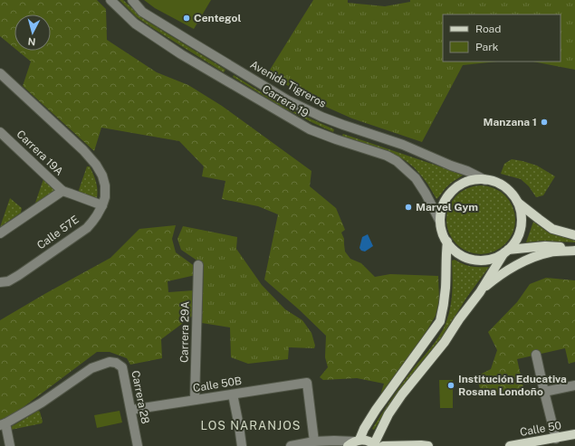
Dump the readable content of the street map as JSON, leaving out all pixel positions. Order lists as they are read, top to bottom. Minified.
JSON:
{"streets":{"main road":["Calle 50"],"street":["Avenida Tigreros","Carrera 19","Carrera 19A","Calle 57E","Carrera 29A","Calle 50B","Carrera 28"]},"crossings":[["Avenida Tigreros","Carrera 19"],["Carrera 29A","Calle 50B"],["Calle 50B","Carrera 28"]],"districts":["LOS NARANJOS"],"places":["Centegol","Manzana 1","Marvel Gym","Institución Educativa Rosana Londoño"],"legend":["Road","Park"],"north":"bottom"}
